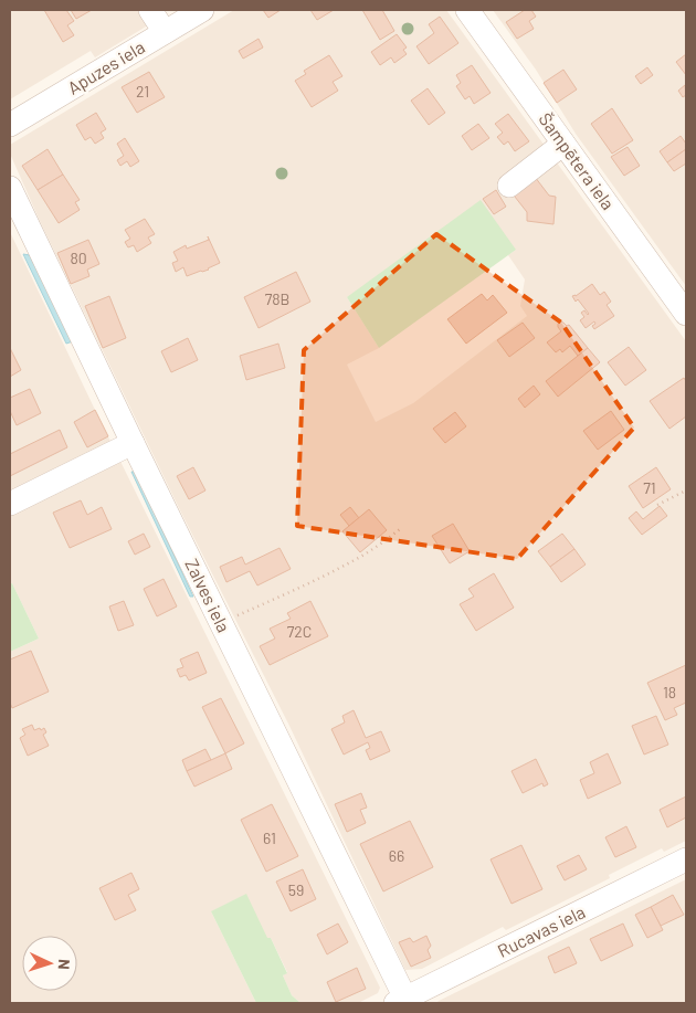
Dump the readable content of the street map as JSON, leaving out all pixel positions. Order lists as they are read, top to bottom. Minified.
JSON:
{"streets":{"street":["Apuzes iela","Šampētera iela","Zalves iela","Rucavas iela"]},"crossings":[["Zalves iela","Rucavas iela"]],"house_numbers":["21","80","78B","71","72C","18","61","66","59"],"north":"right"}
